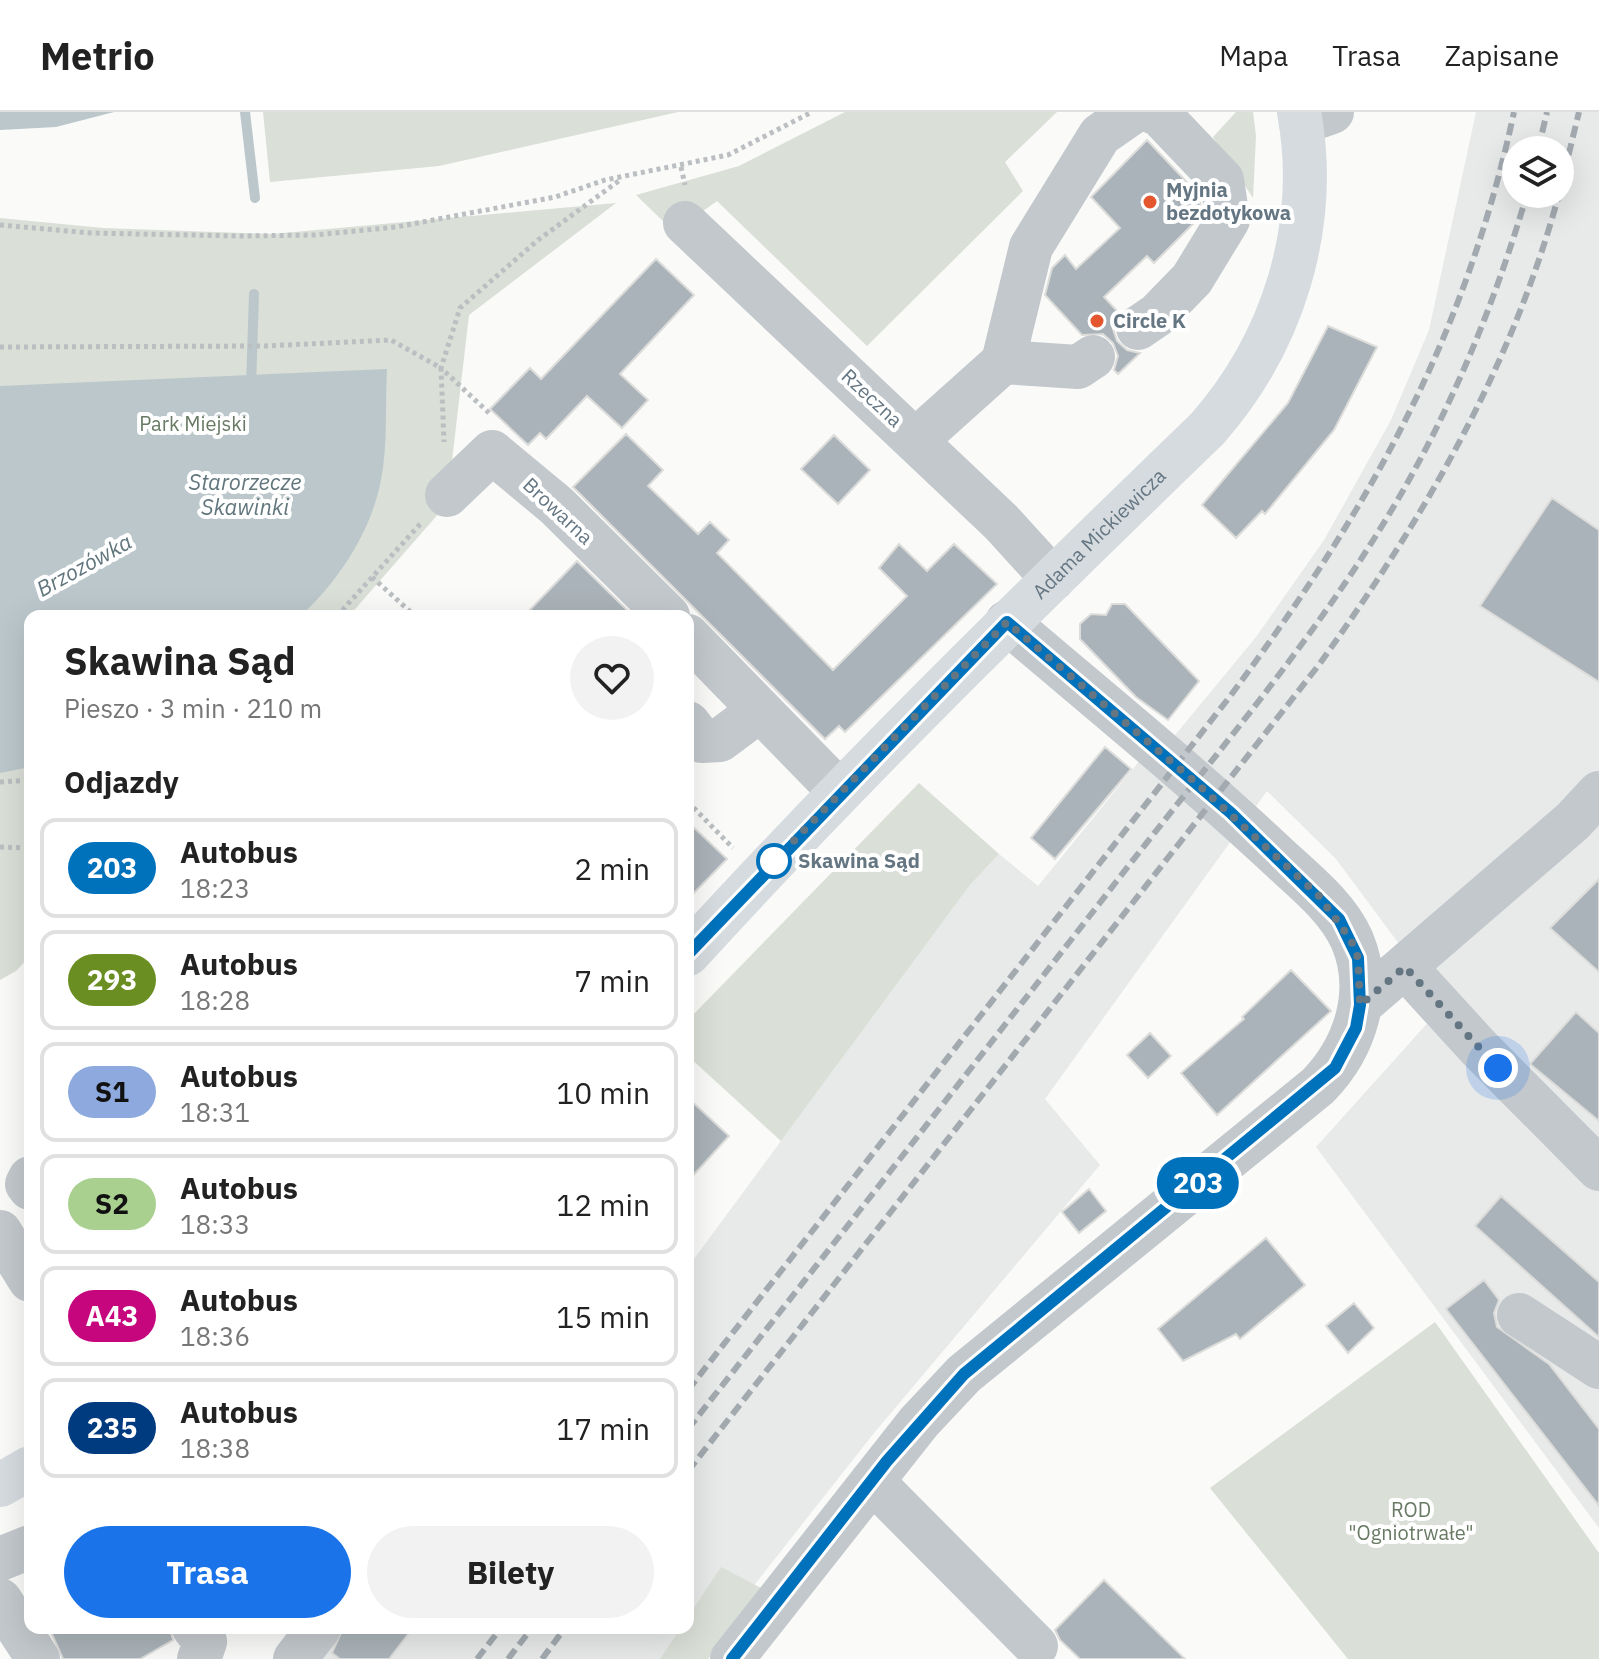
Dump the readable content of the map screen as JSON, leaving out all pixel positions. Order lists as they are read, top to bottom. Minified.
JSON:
{"streets":{"main road":["Adama Mickiewicza"],"street":["Rzeczna","Browarna"]},"crossings":[["Rzeczna","Adama Mickiewicza"]],"water":["Starorzecze Skawinki","Brzozówka"],"parks":["Park Miejski","ROD \"Ogniotrwałe\""],"places":["Myjnia bezdotykowa","Circle K","Skawina Sąd"],"lines":["bus line 203"],"page":{"header":"Metrio","nav":["Mapa","Trasa","Zapisane"],"on_map":"203","heading":[["Skawina Sąd","Pieszo · 3 min · 210 m"],"Odjazdy"],"list":[{"mark":"203","name":"Autobus","note":"18:23","value":"2 min"},{"mark":"293","name":"Autobus","note":"18:28","value":"7 min"},{"mark":"S1","name":"Autobus","note":"18:31","value":"10 min"},{"mark":"S2","name":"Autobus","note":"18:33","value":"12 min"},{"mark":"A43","name":"Autobus","note":"18:36","value":"15 min"},{"mark":"235","name":"Autobus","note":"18:38","value":"17 min"}],"buttons":["Trasa","Bilety"]}}
